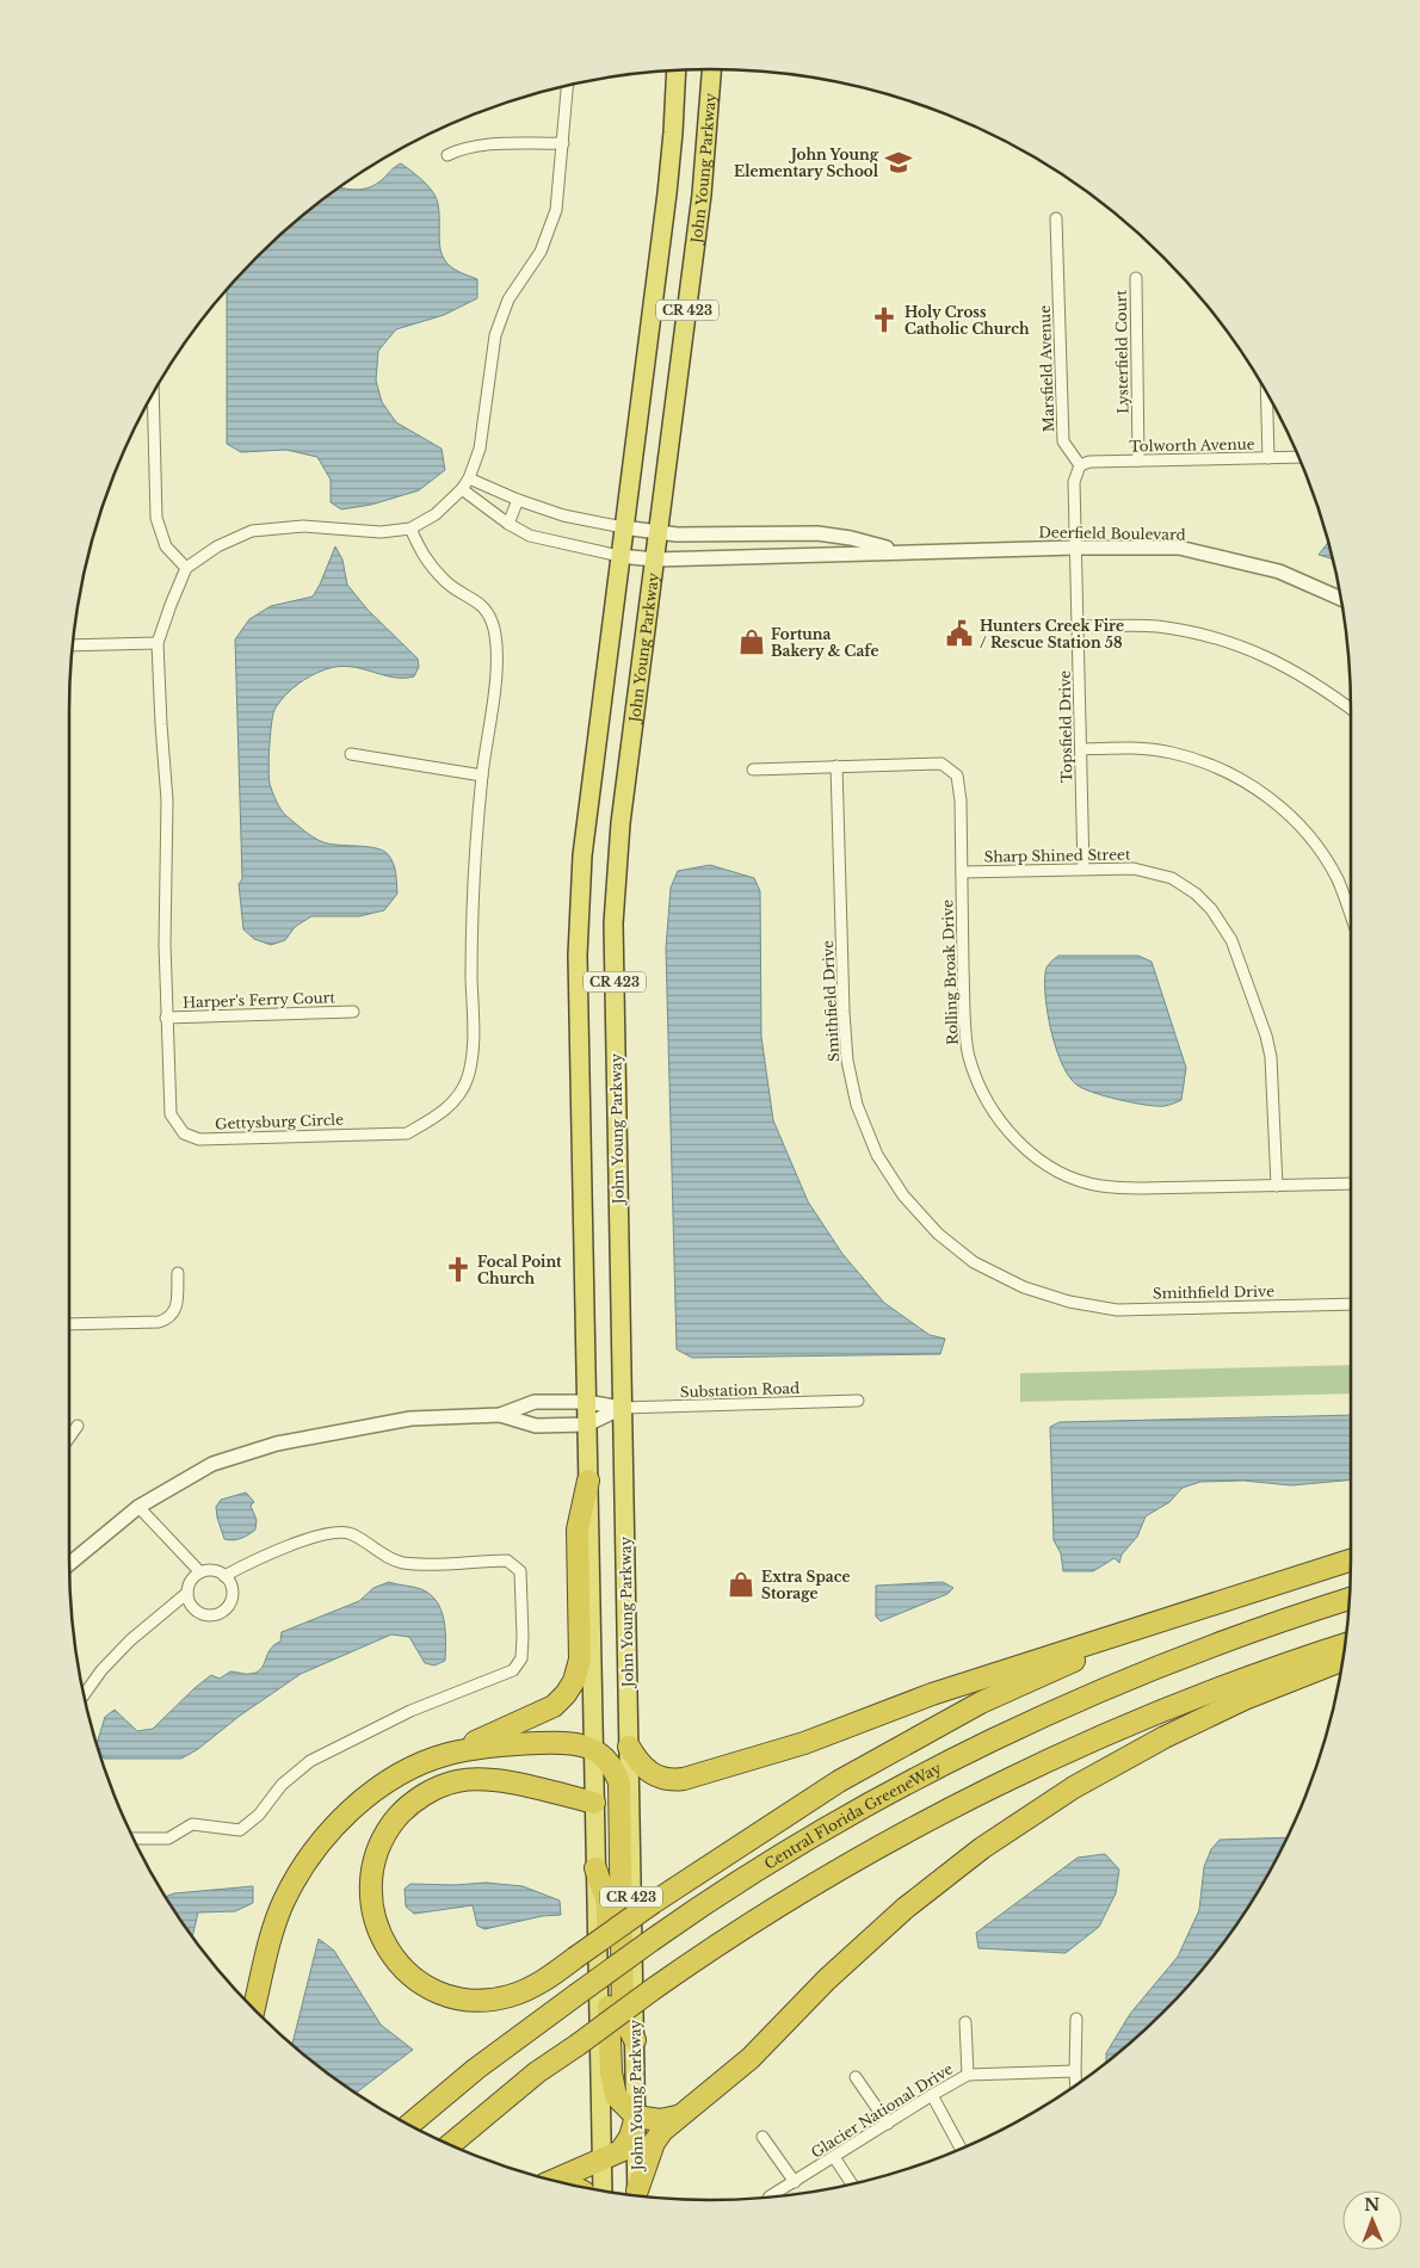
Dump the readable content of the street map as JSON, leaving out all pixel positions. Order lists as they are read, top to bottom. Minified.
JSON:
{"streets":{"highway":["John Young Parkway","CR 423","Central Florida GreeneWay"],"street":["Lysterfield Court","Marsfield Avenue","Tolworth Avenue","Deerfield Boulevard","Topsfield Drive","Sharp Shined Street","Rolling Broak Drive","Harper's Ferry Court","Smithfield Drive","Gettysburg Circle","Substation Road","Glacier National Drive"]},"crossings":[["John Young Parkway","Deerfield Boulevard"],["John Young Parkway","Substation Road"],["CR 423","Deerfield Boulevard"],["Lysterfield Court","Tolworth Avenue"],["Marsfield Avenue","Tolworth Avenue"],["Deerfield Boulevard","Topsfield Drive"],["Topsfield Drive","Sharp Shined Street"],["Sharp Shined Street","Rolling Broak Drive"],["Rolling Broak Drive","Smithfield Drive"],["Harper's Ferry Court","Gettysburg Circle"]],"places":{"school or university":["John Young Elementary School"],"church":["Holy Cross Catholic Church","Focal Point Church"],"public building":["Hunters Creek Fire / Rescue Station 58"],"shop":["Fortuna Bakery & Cafe","Extra Space Storage"]},"north":"top"}
